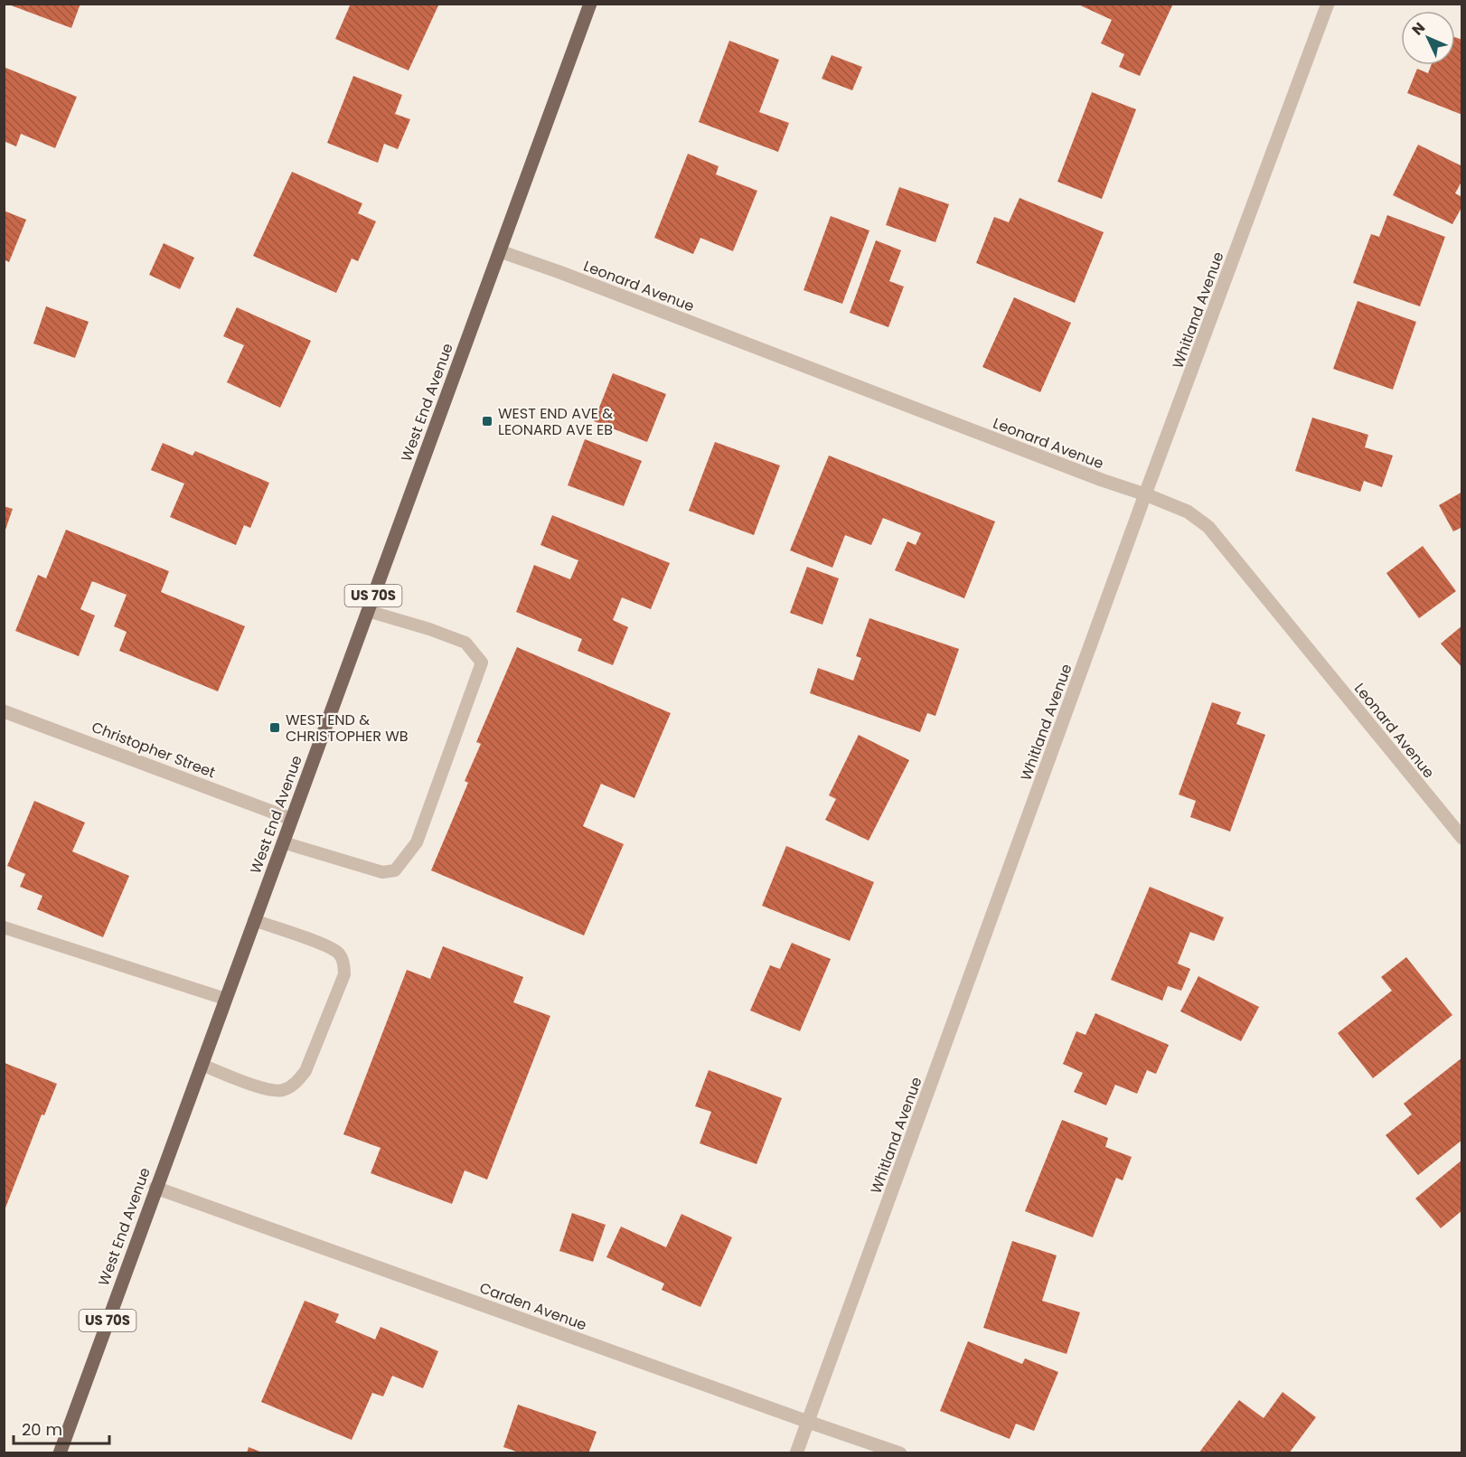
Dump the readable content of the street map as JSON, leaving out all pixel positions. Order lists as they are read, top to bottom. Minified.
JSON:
{"streets":{"main road":["West End Avenue","US 70S"],"street":["Leonard Avenue","Whitland Avenue","Christopher Street","Carden Avenue"]},"crossings":[["Leonard Avenue","Whitland Avenue"],["Leonard Avenue","West End Avenue"],["Whitland Avenue","Carden Avenue"],["West End Avenue","Christopher Street"],["West End Avenue","Carden Avenue"]],"places":{"transit":["WEST END AVE & LEONARD AVE EB","WEST END & CHRISTOPHER WB"]},"scale_bar":"20 m","north":"top left"}
